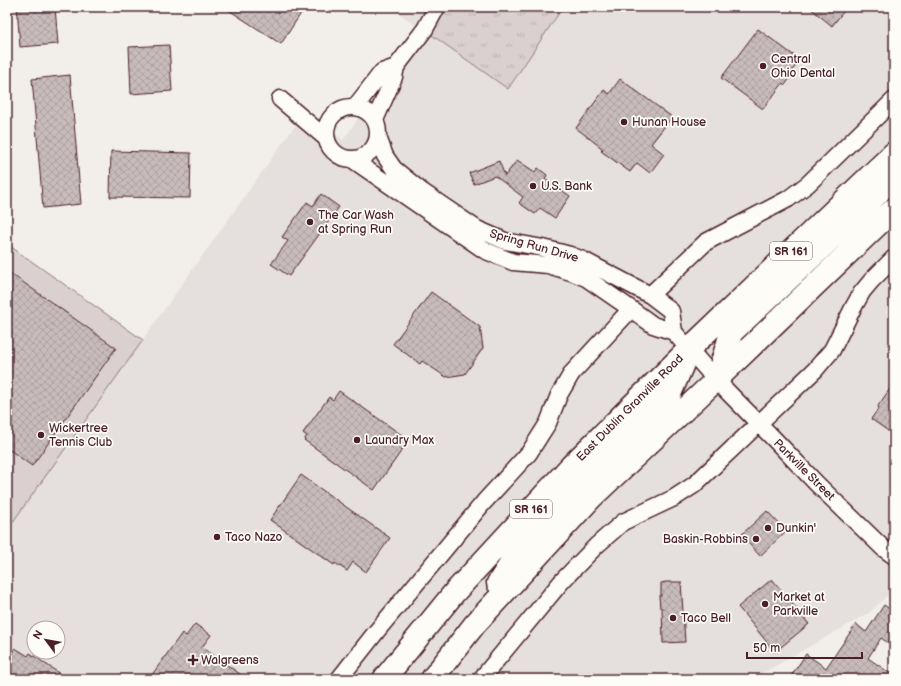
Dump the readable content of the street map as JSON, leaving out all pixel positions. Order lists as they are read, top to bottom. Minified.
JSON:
{"streets":{"main road":["SR 161","East Dublin Granville Road"],"street":["Spring Run Drive","Parkville Street"]},"crossings":[["SR 161","Parkville Street"]],"places":{"other":["Central Ohio Dental","Hunan House","U.S. Bank","The Car Wash at Spring Run","Wickertree Tennis Club","Laundry Max","Dunkin'","Taco Nazo","Baskin-Robbins","Market at Parkville","Taco Bell"],"health":["Walgreens"]},"scale_bar":"50 m","north":"top left"}
